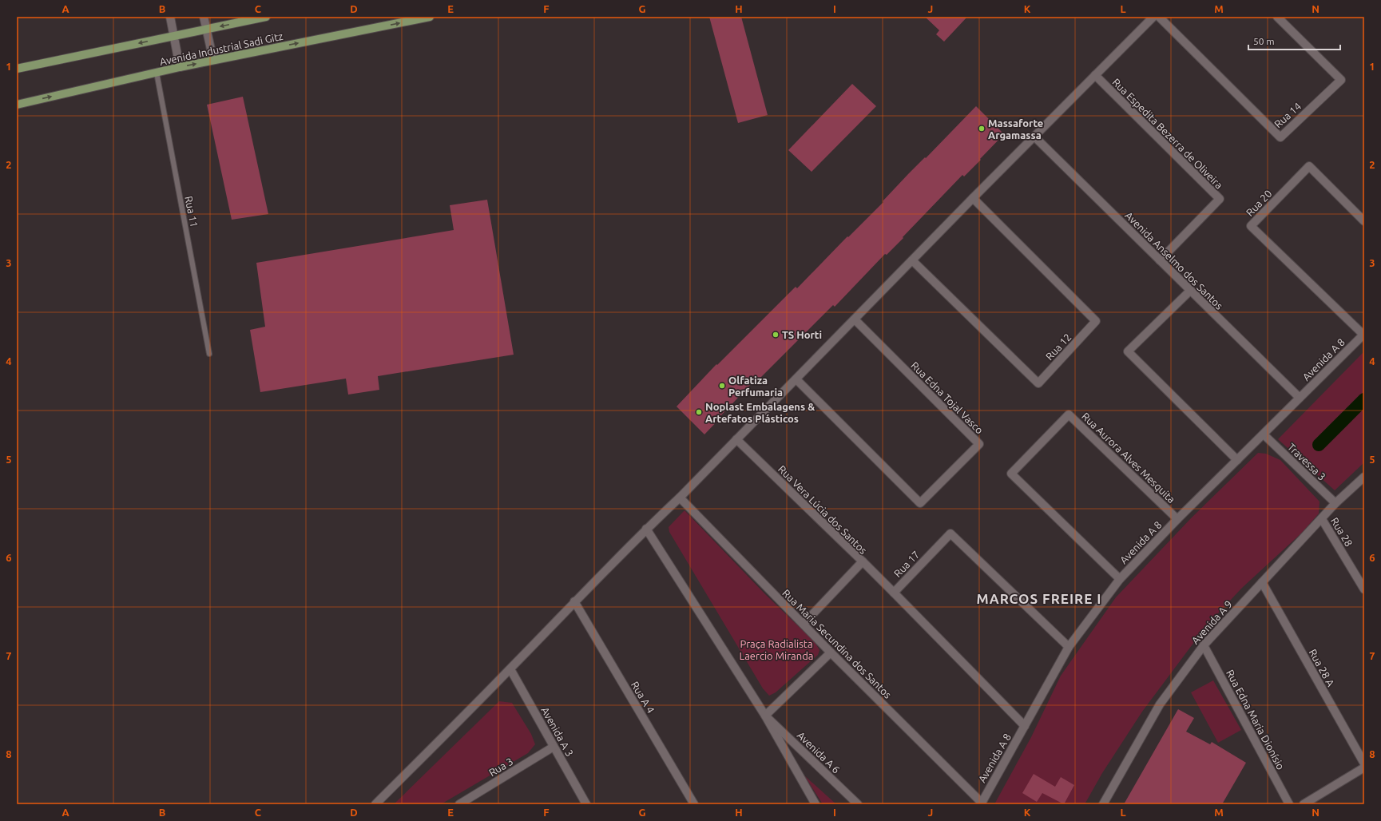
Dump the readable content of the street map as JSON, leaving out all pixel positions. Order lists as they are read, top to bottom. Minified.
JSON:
{"streets":{"main road":["Avenida Industrial Sadi Gitz"],"street":["Rua 14","Rua Espedita Bezerra de Oliveira","Rua 20","Avenida Anselmo dos Santos","Rua 12","Avenida A 8","Rua Edna Tojal Vasco","Rua Aurora Alves Mesquita","Travessa 3","Rua Vera Lúcia dos Santos","Rua 28","Rua 17","Avenida A 9","Rua Maria Secundina dos Santos","Rua 28 A","Rua A 4","Rua Edna Maria Dionísio","Avenida A 3","Avenida A 6","Rua 3"],"lane":["Rua 11"]},"crossings":[["Avenida Industrial Sadi Gitz","Rua 11"],["Rua Espedita Bezerra de Oliveira","Avenida Anselmo dos Santos"],["Rua 20","Avenida A 8"],["Avenida Anselmo dos Santos","Avenida A 8"],["Avenida A 8","Rua Aurora Alves Mesquita"],["Avenida A 8","Travessa 3"],["Avenida A 8","Rua 17"],["Avenida A 8","Rua Maria Secundina dos Santos"],["Travessa 3","Avenida A 9"],["Rua Vera Lúcia dos Santos","Rua Maria Secundina dos Santos"],["Rua 28","Avenida A 9"],["Avenida A 9","Rua 28 A"],["Avenida A 9","Rua Edna Maria Dionísio"],["Avenida A 3","Rua 3"]],"districts":["MARCOS FREIRE I"],"parks":["Praça Radialista Laercio Miranda"],"places":["Massaforte Argamassa","TS Horti","Olfatiza Perfumaria","Noplast Embalagens & Artefatos Plásticos"],"scale_bar":"50 m","grid":{"columns":["A","B","C","D","E","F","G","H","I","J","K","L","M","N"],"rows":["1","2","3","4","5","6","7","8"]}}
